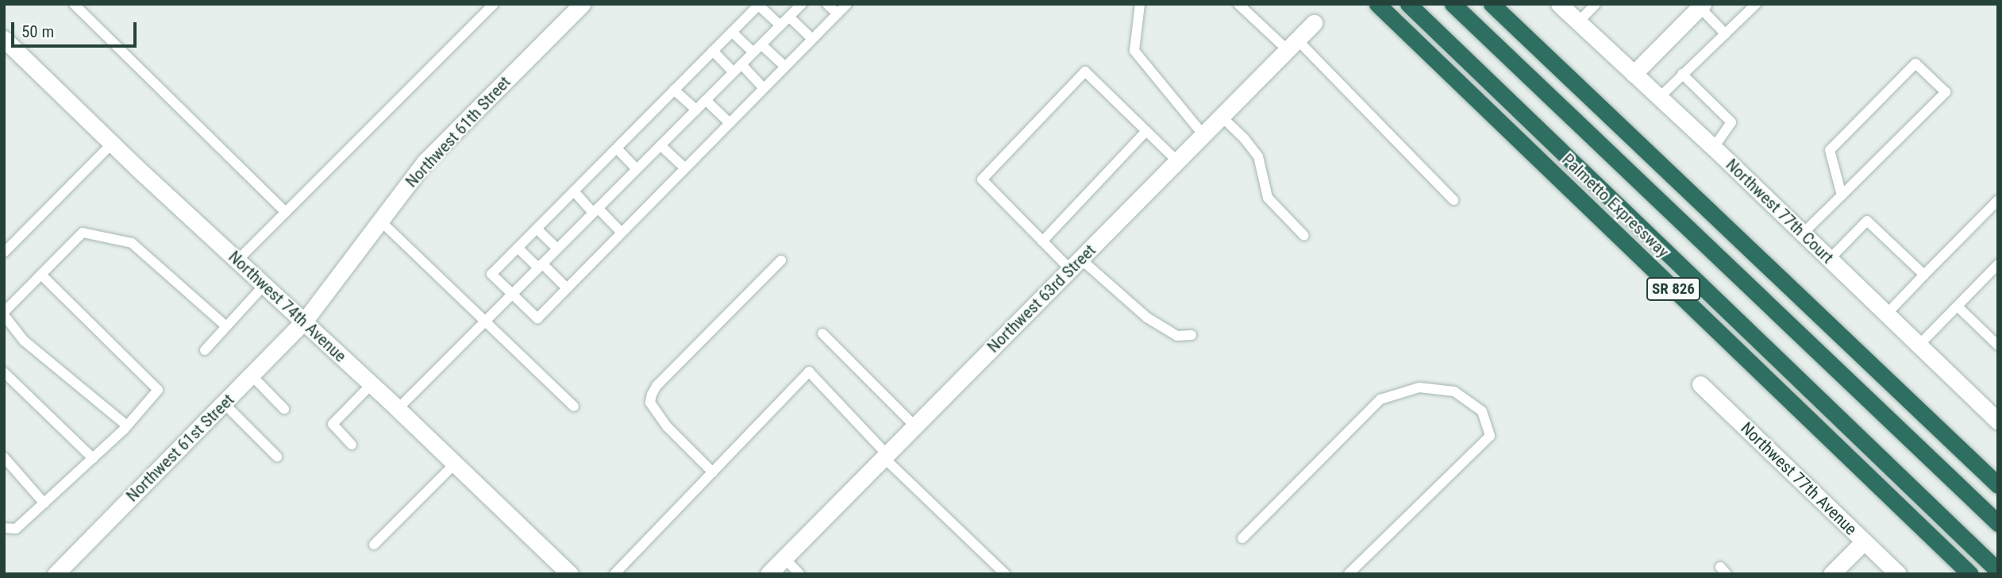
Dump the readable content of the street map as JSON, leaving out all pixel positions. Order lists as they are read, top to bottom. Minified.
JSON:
{"streets":{"highway":["Palmetto Expressway","SR 826"],"street":["Northwest 61th Street","Northwest 77th Court","Northwest 63rd Street","Northwest 74th Avenue","Northwest 61st Street","Northwest 77th Avenue"]},"crossings":[["Northwest 61th Street","Northwest 74th Avenue"],["Northwest 61th Street","Northwest 61st Street"],["Northwest 74th Avenue","Northwest 61st Street"]],"scale_bar":"50 m"}
